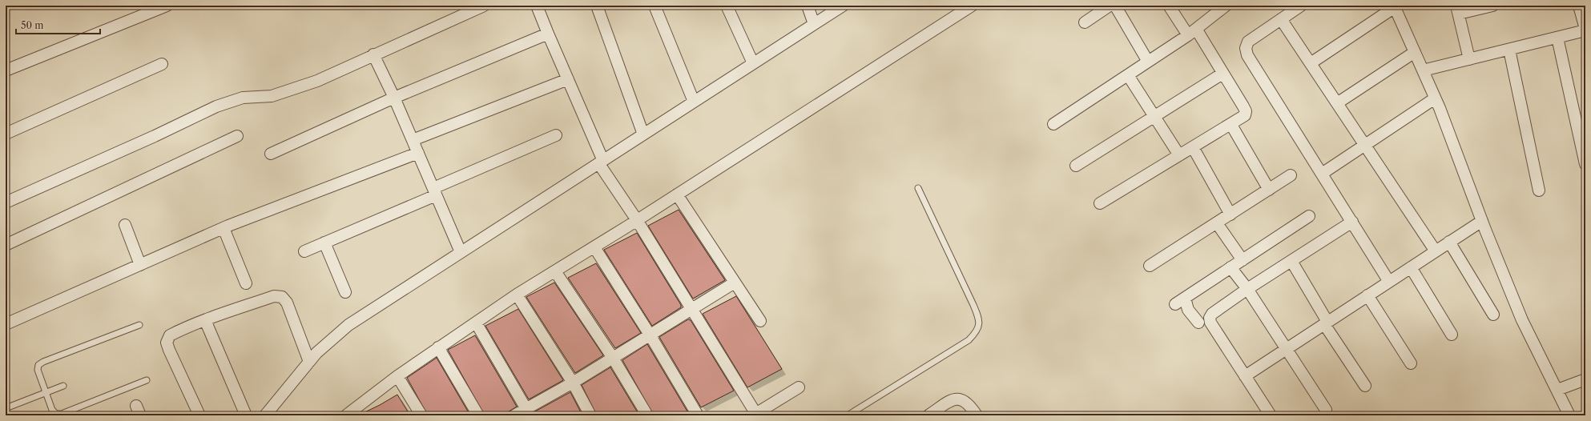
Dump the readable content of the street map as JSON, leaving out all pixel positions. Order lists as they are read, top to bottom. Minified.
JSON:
{"scale_bar":"50 m"}
